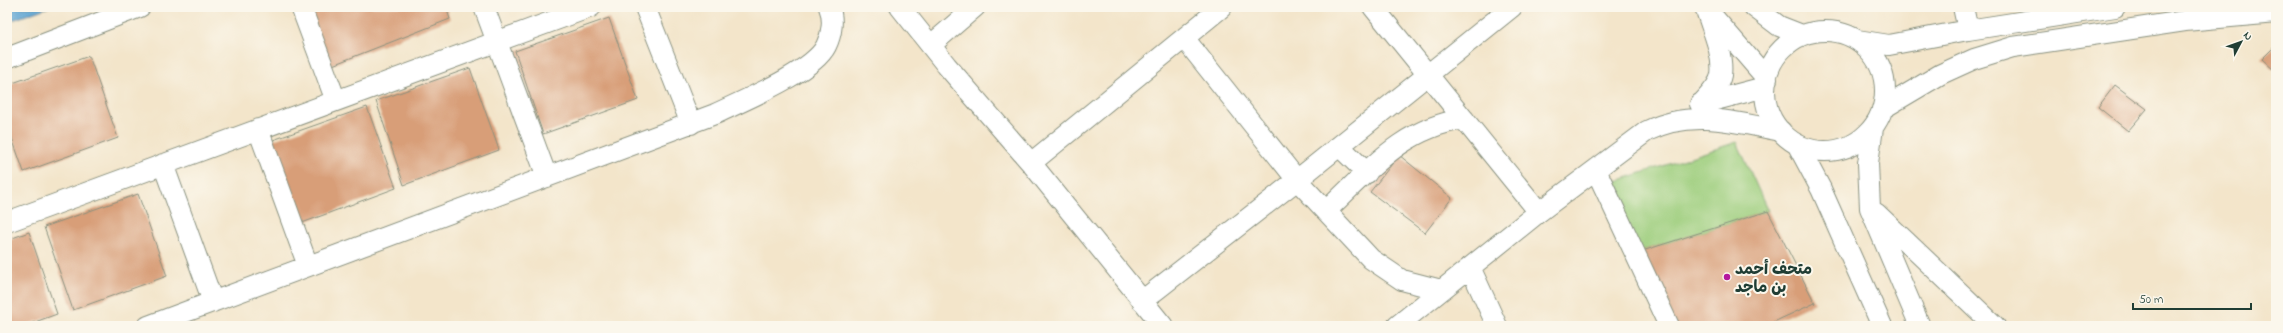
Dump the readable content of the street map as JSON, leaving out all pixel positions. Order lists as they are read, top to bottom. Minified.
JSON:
{"places":["متحف أحمد بن ماجد"],"scale_bar":"50 m","north":"top right"}
